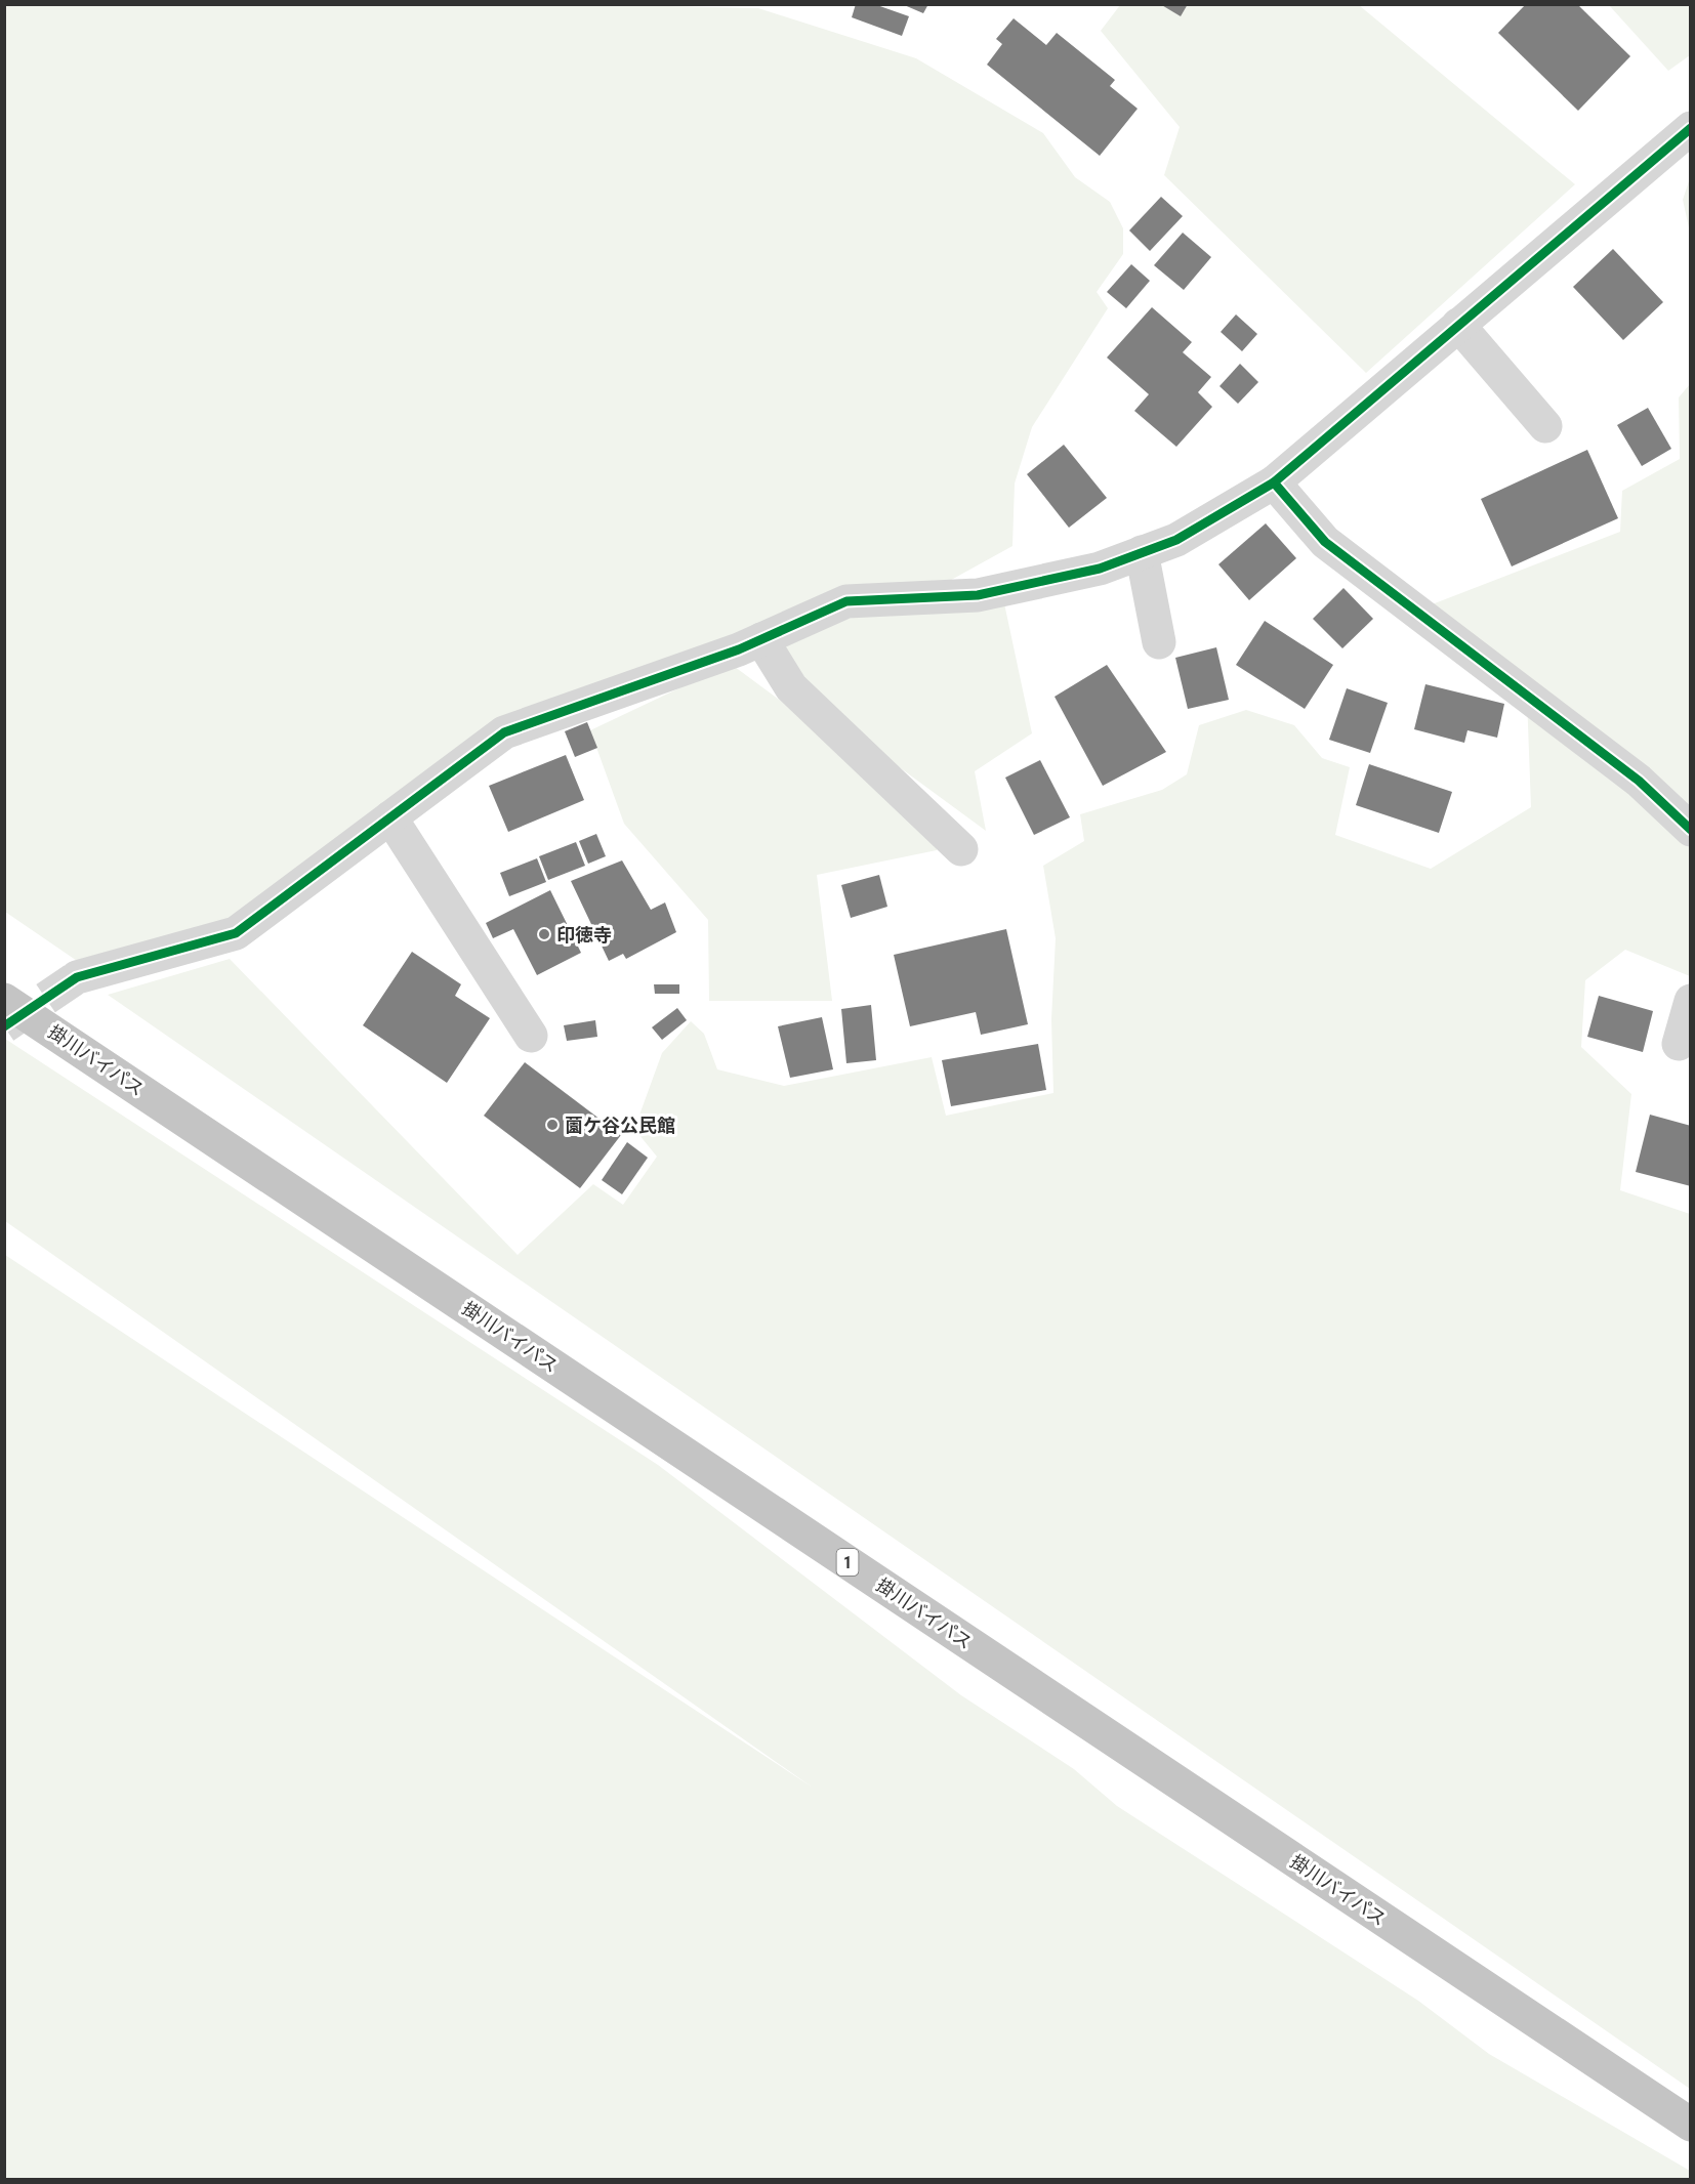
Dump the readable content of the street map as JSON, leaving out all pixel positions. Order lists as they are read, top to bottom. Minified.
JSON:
{"streets":{"highway":["掛川バイパス","1"]},"places":["印徳寺","薗ケ谷公民館"]}
